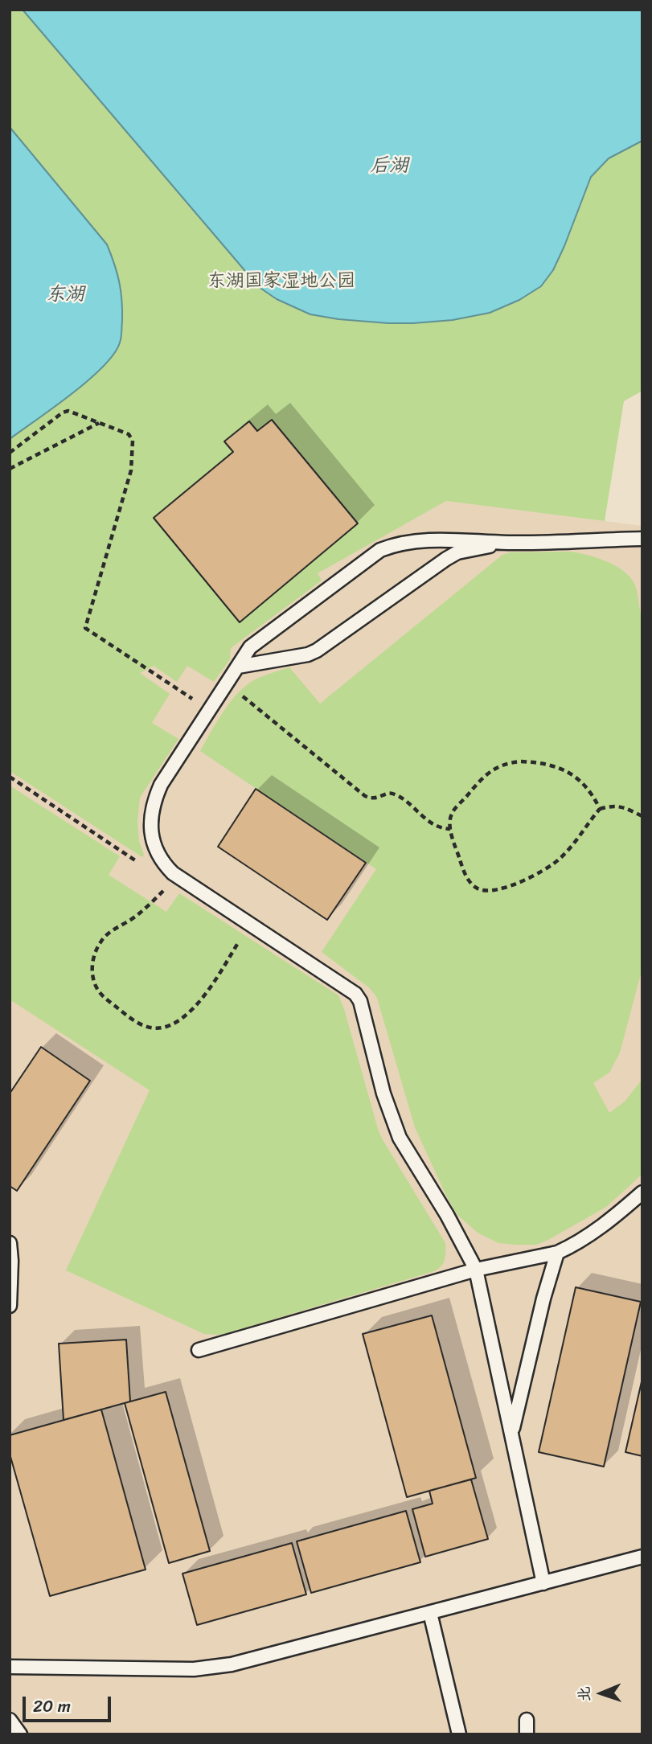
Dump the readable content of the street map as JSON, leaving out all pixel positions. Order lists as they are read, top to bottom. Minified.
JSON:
{"water":["后湖","东湖"],"parks":["东湖国家湿地公园"],"scale_bar":"20 m","north":"left"}
